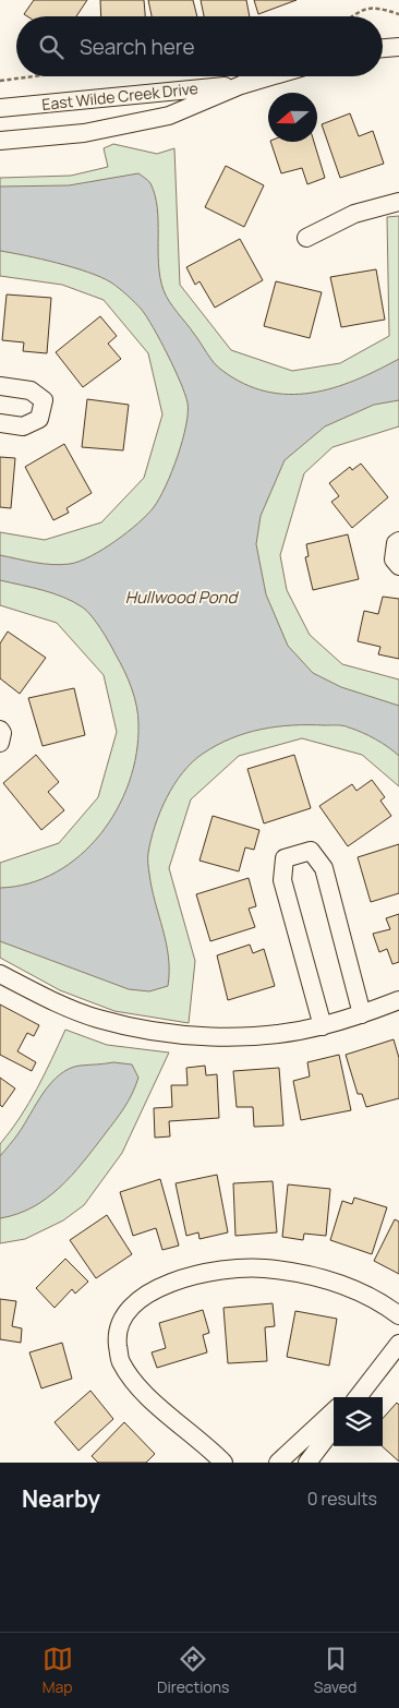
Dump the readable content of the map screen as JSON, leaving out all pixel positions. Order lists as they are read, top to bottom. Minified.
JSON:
{"streets":{"street":["East Wilde Creek Drive"]},"water":["Hullwood Pond"],"north":"left","page":{"search":"Search here","heading":["Nearby","0 results"],"nav":["Map","Directions","Saved"]}}
